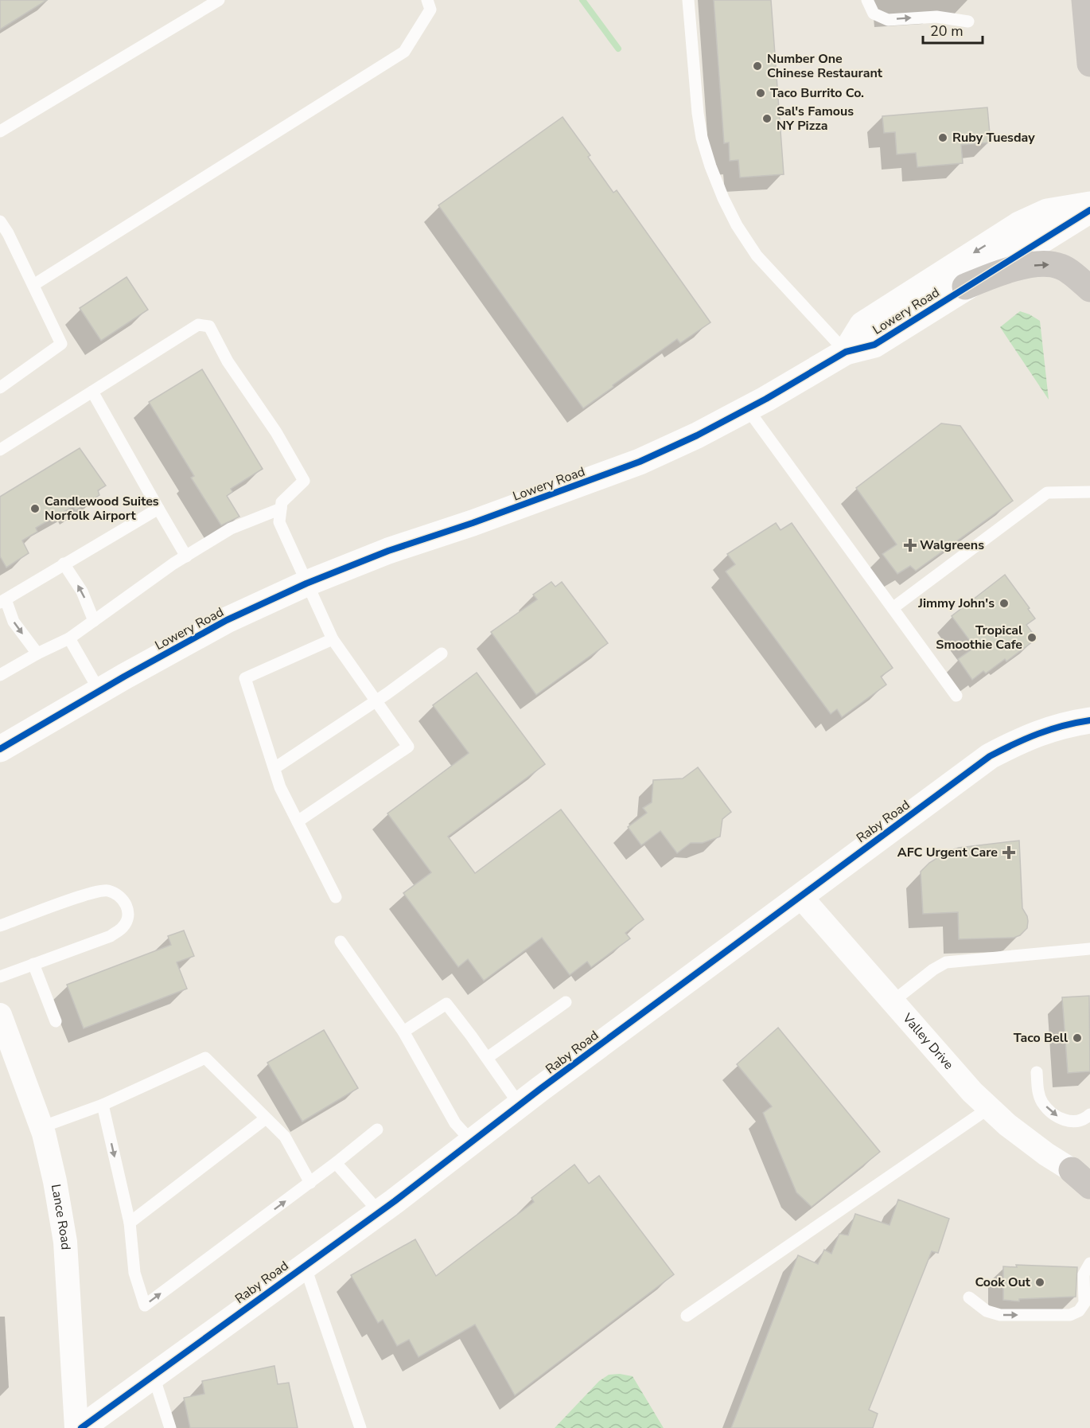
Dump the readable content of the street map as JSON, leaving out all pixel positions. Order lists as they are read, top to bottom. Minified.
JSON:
{"streets":{"street":["Lowery Road","Raby Road","Valley Drive","Lance Road"]},"crossings":[["Raby Road","Valley Drive"]],"places":{"other":["Number One Chinese Restaurant","Taco Burrito Co.","Sal's Famous NY Pizza","Ruby Tuesday","Candlewood Suites Norfolk Airport","Jimmy John's","Tropical Smoothie Cafe","Taco Bell","Cook Out"],"health":["Walgreens","AFC Urgent Care"]},"scale_bar":"20 m"}
